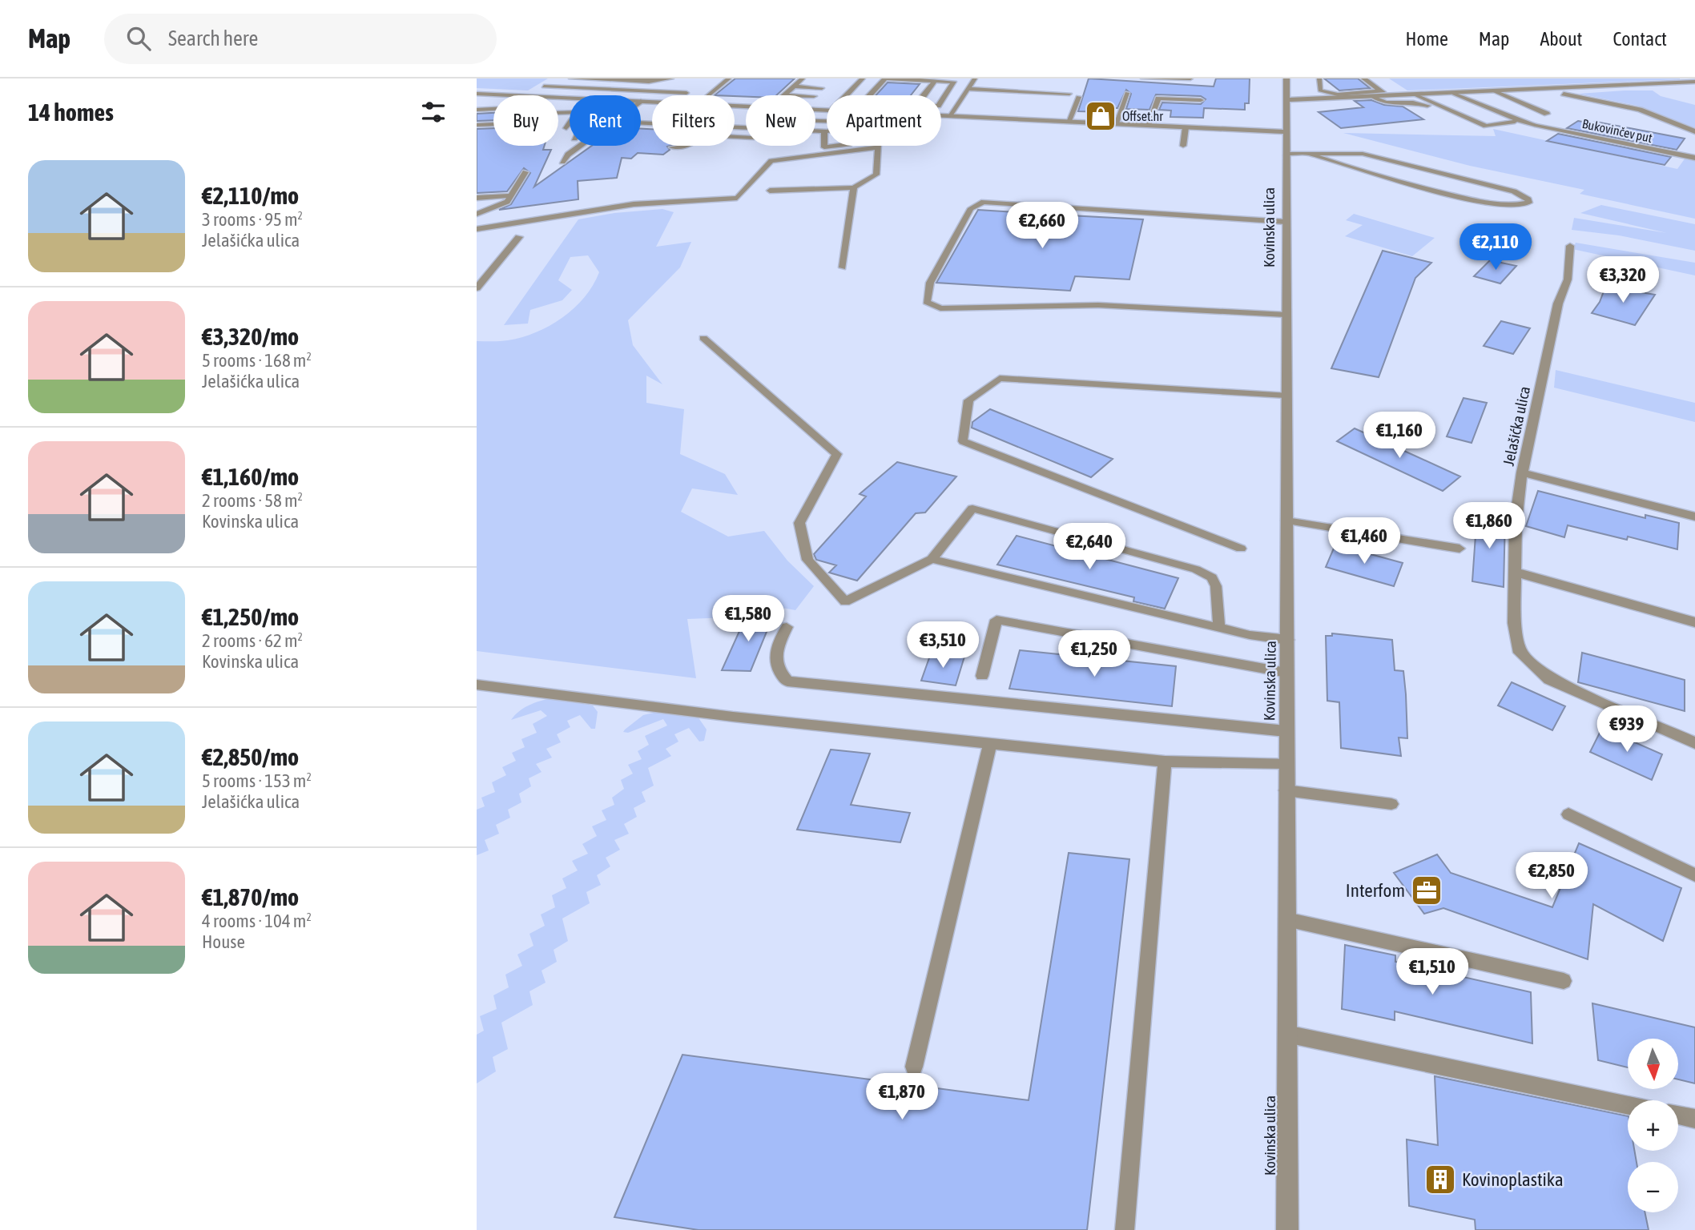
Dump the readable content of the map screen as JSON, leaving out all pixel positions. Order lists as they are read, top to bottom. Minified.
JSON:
{"streets":{"street":["Bukovinčev put","Kovinska ulica","Jelašićka ulica"]},"places":{"shop":["Offset.hr"],"office":["Interfom"],"building":["Kovinoplastika"]},"north":"bottom","page":{"header":"Map","search":"Search here","nav":["Home","Map","About","Contact"],"heading":"14 homes","chip":["Buy","Rent","Filters","New","Apartment"],"list":[{"name":"€2,110/mo","note":"3 rooms · 95 m² · Jelašićka ulica"},{"name":"€3,320/mo","note":"5 rooms · 168 m² · Jelašićka ulica"},{"name":"€1,160/mo","note":"2 rooms · 58 m² · Kovinska ulica"},{"name":"€1,250/mo","note":"2 rooms · 62 m² · Kovinska ulica"},{"name":"€2,850/mo","note":"5 rooms · 153 m² · Jelašićka ulica"},{"name":"€1,870/mo","note":"4 rooms · 104 m² · House"}],"price":["€2,660","€2,110","€3,320","€1,160","€1,860","€1,460","€2,640","€1,580","€3,510","€1,250","€939","€2,850","€1,510","€1,870"],"map_buttons":["+","−"]}}
